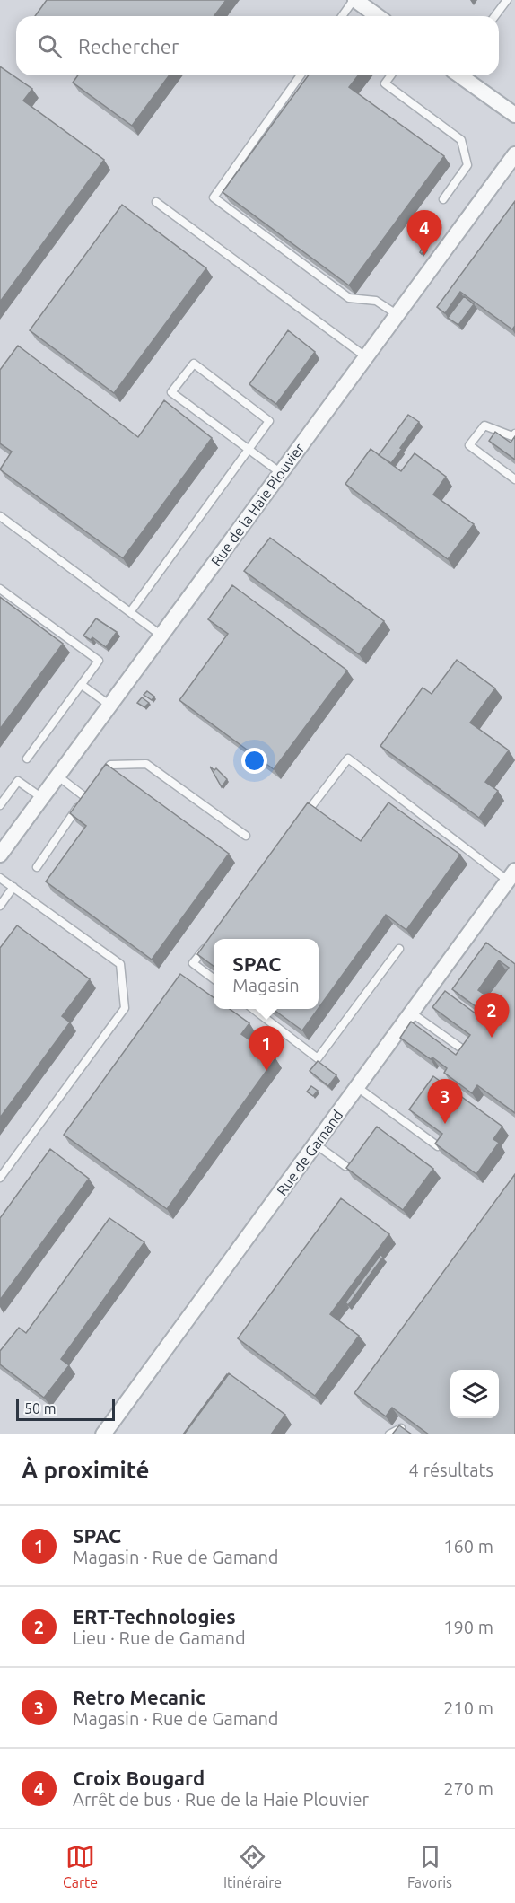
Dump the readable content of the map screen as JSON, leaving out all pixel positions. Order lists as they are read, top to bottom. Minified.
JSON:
{"streets":{"street":["Rue de la Haie Plouvier","Rue de Gamand"]},"scale_bar":"50 m","page":{"search":"Rechercher","pins":["4","2","1","3"],"popup":["SPAC","Magasin"],"scale":"50 m","heading":["À proximité","4 résultats"],"list":[{"mark":"1","name":"SPAC","note":"Magasin · Rue de Gamand","value":"160 m"},{"mark":"2","name":"ERT-Technologies","note":"Lieu · Rue de Gamand","value":"190 m"},{"mark":"3","name":"Retro Mecanic","note":"Magasin · Rue de Gamand","value":"210 m"},{"mark":"4","name":"Croix Bougard","note":"Arrêt de bus · Rue de la Haie Plouvier","value":"270 m"}],"nav":["Carte","Itinéraire","Favoris"]}}
